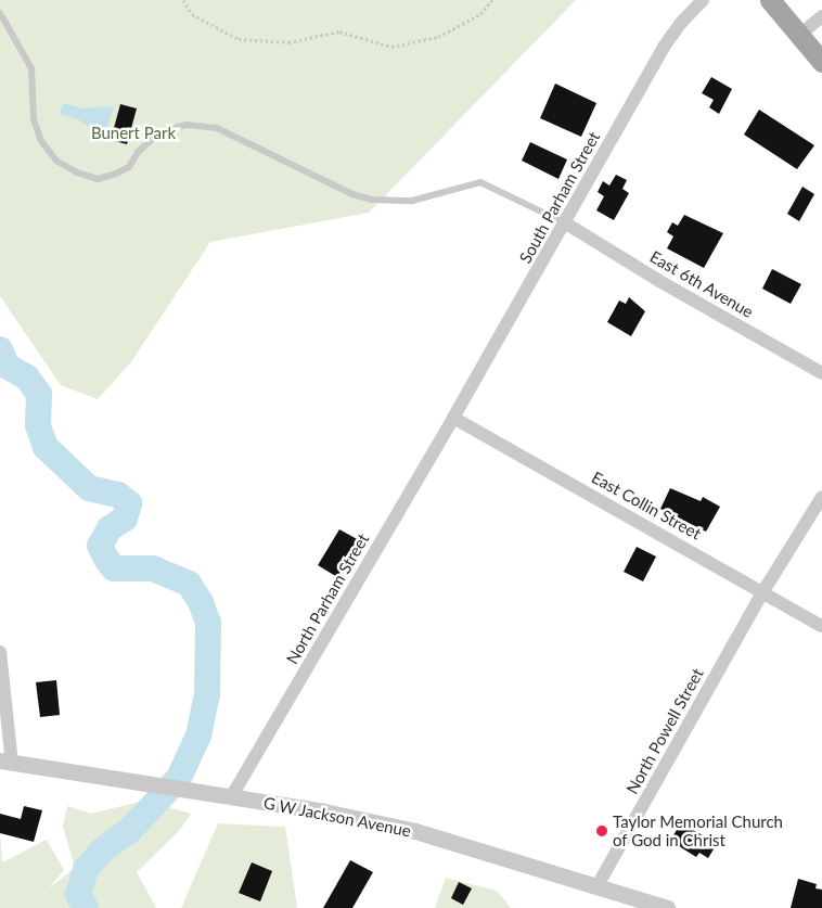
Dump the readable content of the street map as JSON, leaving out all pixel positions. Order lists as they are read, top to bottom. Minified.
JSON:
{"streets":{"street":["South Parham Street","East 6th Avenue","East Collin Street","North Parham Street","North Powell Street","G W Jackson Avenue"]},"crossings":[["South Parham Street","East 6th Avenue"],["South Parham Street","East Collin Street"],["South Parham Street","North Parham Street"],["East Collin Street","North Parham Street"],["East Collin Street","North Powell Street"],["North Parham Street","G W Jackson Avenue"],["North Powell Street","G W Jackson Avenue"]],"parks":["Bunert Park"],"places":["Taylor Memorial Church of God in Christ"]}
